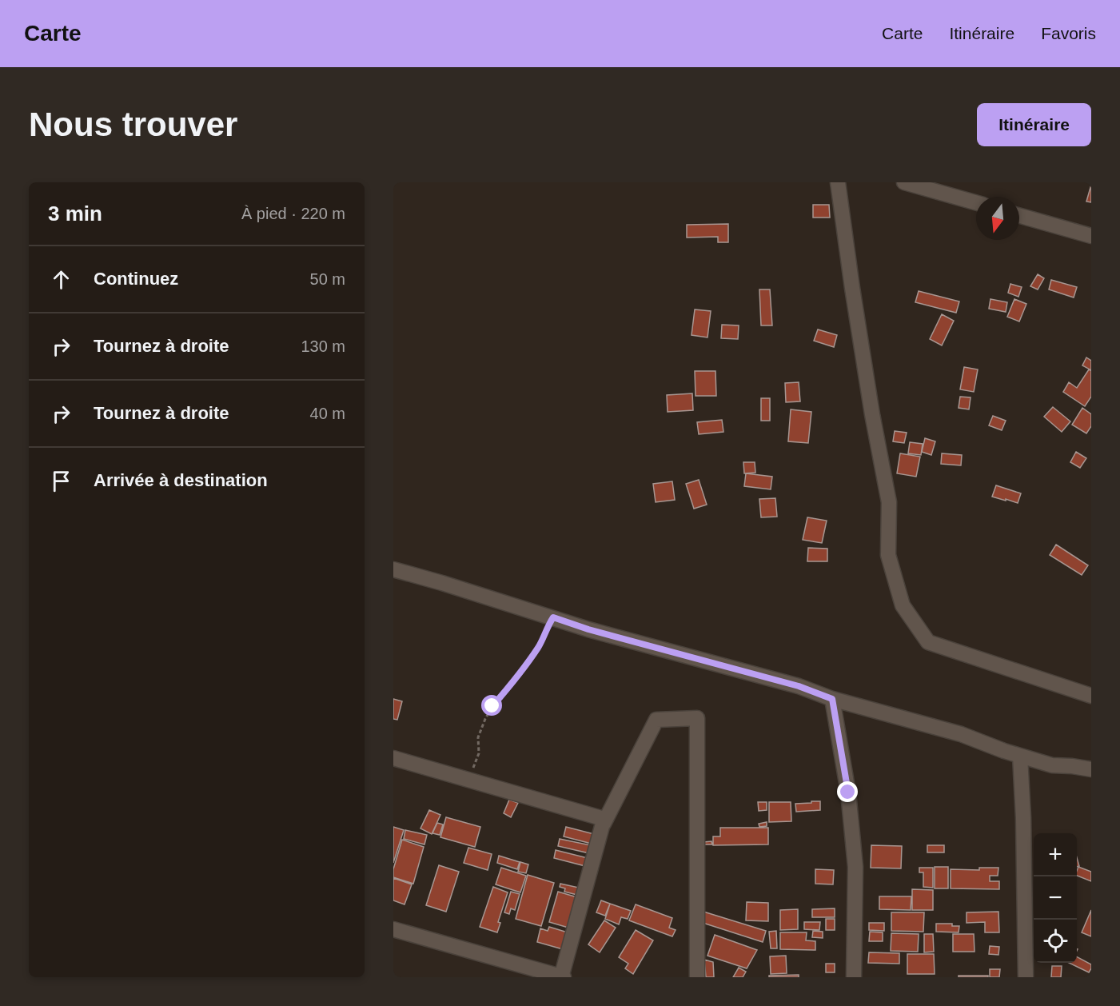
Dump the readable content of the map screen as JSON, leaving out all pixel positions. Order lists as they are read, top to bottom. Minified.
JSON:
{"north":"bottom","page":{"header":"Carte","nav":["Carte","Itinéraire","Favoris"],"buttons":"Itinéraire","title":"Nous trouver","heading":["3 min","À pied · 220 m"],"list":[["Continuez","50 m"],["Tournez à droite","130 m"],["Tournez à droite","40 m"],"Arrivée à destination"],"map_buttons":["+","−"]}}
